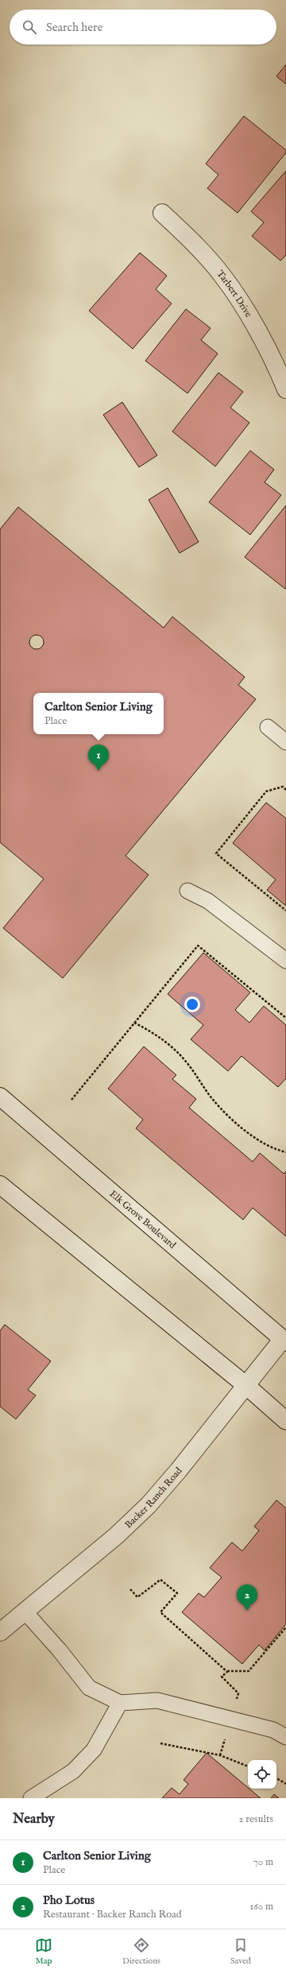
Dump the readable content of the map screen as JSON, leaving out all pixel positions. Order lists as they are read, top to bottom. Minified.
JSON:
{"streets":{"main road":["Tarbert Drive","Elk Grove Boulevard","Backer Ranch Road"]},"crossings":[["Elk Grove Boulevard","Backer Ranch Road"]],"page":{"search":"Search here","popup":["Carlton Senior Living","Place"],"pins":["1","2"],"heading":["Nearby","2 results"],"list":[{"mark":"1","name":"Carlton Senior Living","note":"Place","value":"70 m"},{"mark":"2","name":"Pho Lotus","note":"Restaurant · Backer Ranch Road","value":"160 m"}],"nav":["Map","Directions","Saved"]}}
